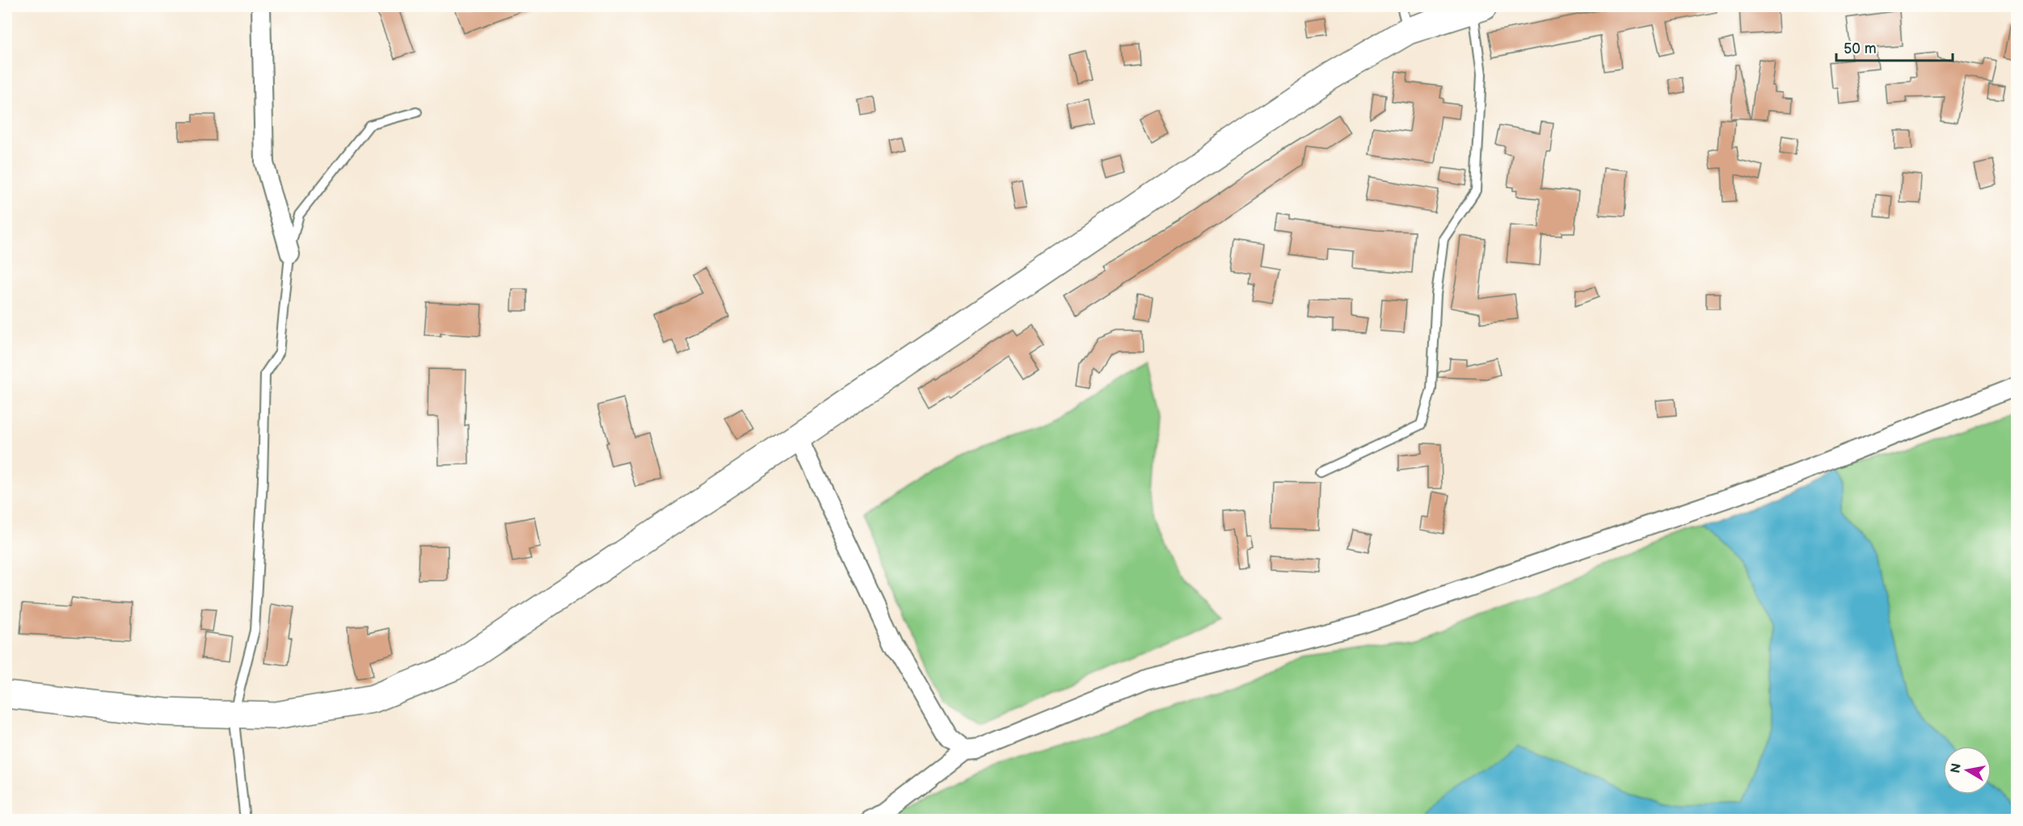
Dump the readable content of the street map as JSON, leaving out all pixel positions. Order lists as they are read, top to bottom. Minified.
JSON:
{"scale_bar":"50 m","north":"left"}
